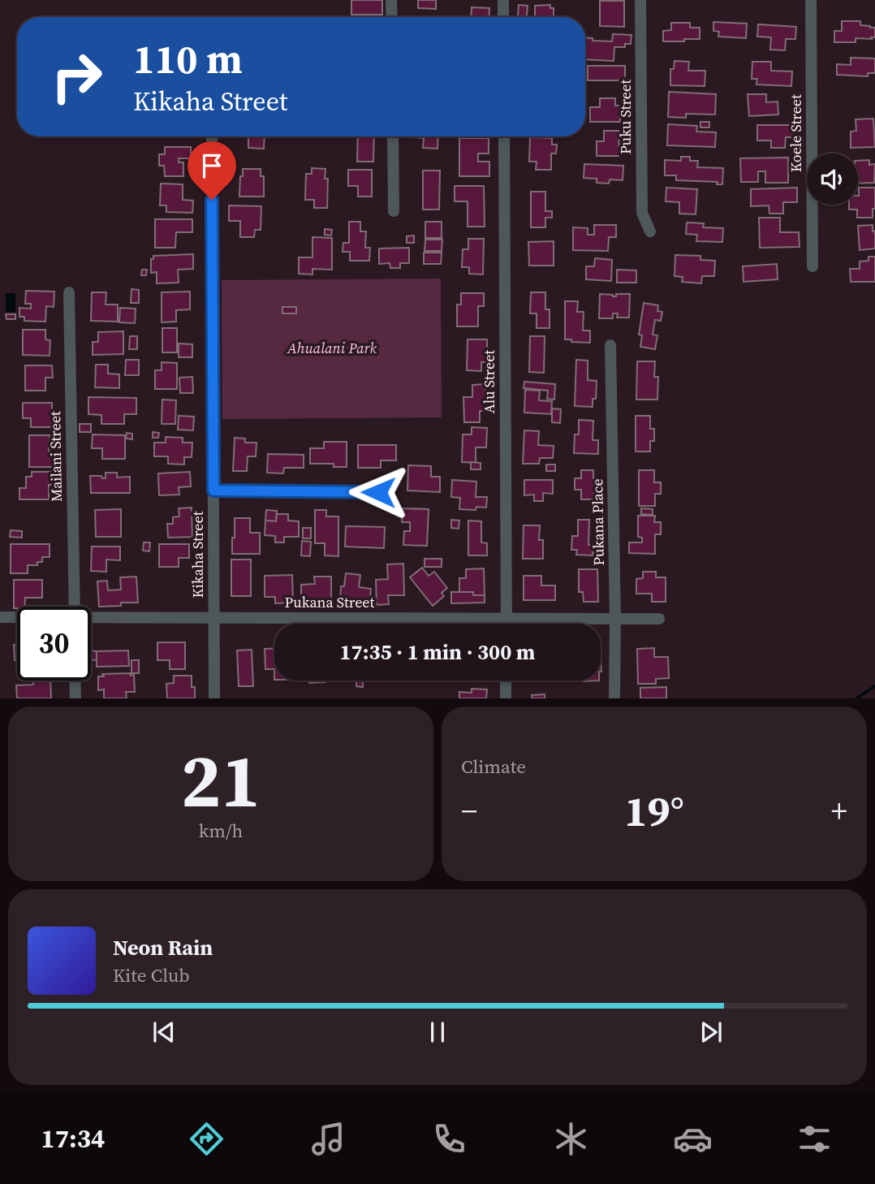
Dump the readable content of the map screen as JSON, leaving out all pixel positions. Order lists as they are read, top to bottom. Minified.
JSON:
{"streets":{"street":["Puku Street","Koele Street","Alu Street","Mailani Street","Pukana Place","Kikaha Street","Pukana Street"]},"crossings":[["Alu Street","Pukana Street"],["Pukana Place","Pukana Street"],["Kikaha Street","Pukana Street"]],"parks":["Ahualani Park"],"page":{"turn":["110 m","Kikaha Street"],"limit":"30","trip":"17:35 · 1 min · 300 m","tile":[["21","km/h"],"Climate"],"heat":["−","19°","+"],"song":["Neon Rain","Kite Club"],"tabs":"17:34"}}
